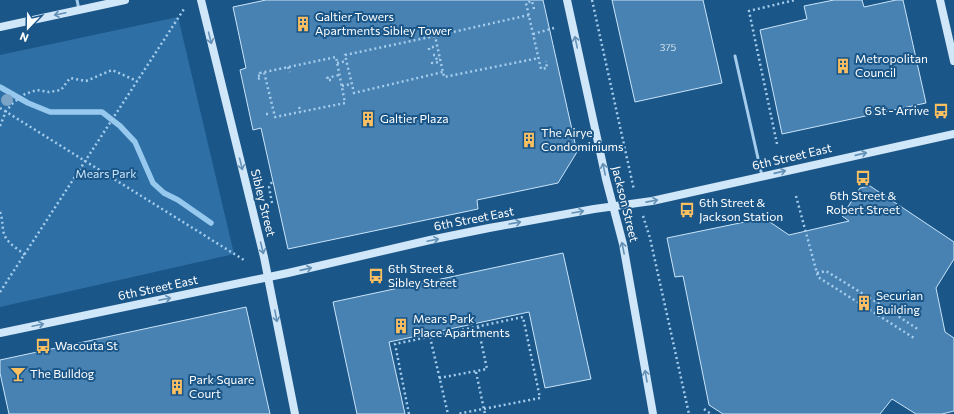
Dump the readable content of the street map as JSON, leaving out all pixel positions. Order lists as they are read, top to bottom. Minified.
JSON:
{"streets":{"street":["6th Street East","Sibley Street","Jackson Street"]},"crossings":[["6th Street East","Sibley Street"],["6th Street East","Jackson Street"]],"one_way":["6th Street East","Sibley Street","Jackson Street"],"parks":["Mears Park"],"places":{"building":["Galtier Towers Apartments Sibley Tower","Metropolitan Council","Galtier Plaza","The Airye Condominiums","Securian Building","Mears Park Place Apartments","Park Square Court"],"bus stop":["6 St - Arrive","6th Street & Robert Street","6th Street & Jackson Station","6th Street & Sibley Street","Wacouta St"],"bar":["The Bulldog"]},"house_numbers":["375"],"north":"bottom"}
